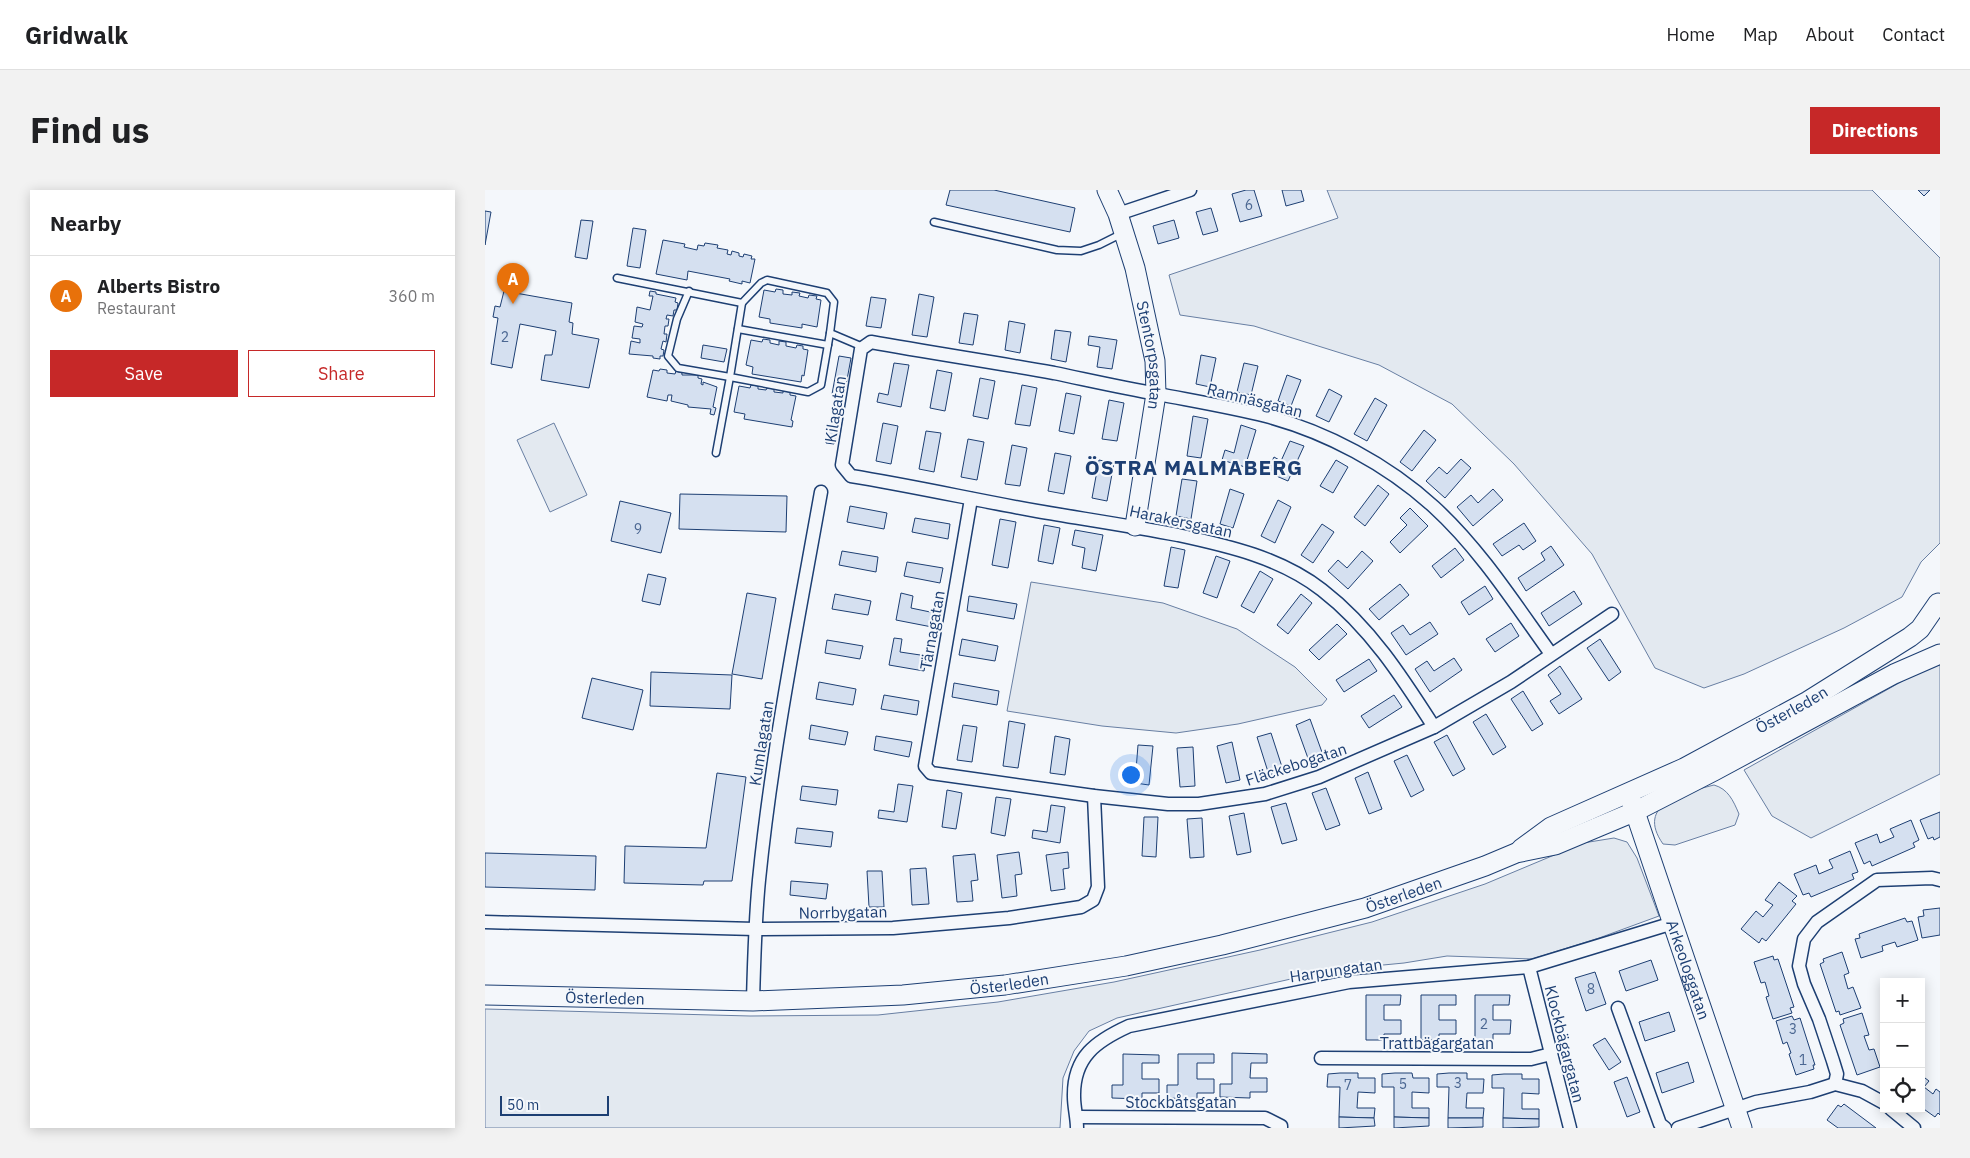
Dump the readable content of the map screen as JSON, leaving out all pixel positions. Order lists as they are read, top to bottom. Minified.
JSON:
{"streets":{"main road":["Stentorpsgatan","Österleden","Arkeologgatan"],"street":["Ramnäsgatan","Kilagatan","Harakersgatan","Tärnagatan","Kumlagatan","Fläckebogatan","Norrbygatan","Harpungatan","Trattbägargatan","Klockbägargatan","Stockbåtsgatan"]},"crossings":[["Stentorpsgatan","Ramnäsgatan"],["Stentorpsgatan","Harakersgatan"],["Ramnäsgatan","Kilagatan"],["Ramnäsgatan","Fläckebogatan"],["Kilagatan","Harakersgatan"],["Harakersgatan","Tärnagatan"],["Harakersgatan","Fläckebogatan"],["Tärnagatan","Fläckebogatan"],["Österleden","Kumlagatan"],["Österleden","Arkeologgatan"],["Kumlagatan","Norrbygatan"],["Fläckebogatan","Norrbygatan"],["Arkeologgatan","Harpungatan"],["Harpungatan","Klockbägargatan"],["Harpungatan","Stockbåtsgatan"],["Trattbägargatan","Klockbägargatan"]],"districts":["ÖSTRA MALMABERG"],"house_numbers":["6","2","9","8","2","3","1","3","5","7"],"scale_bar":"50 m","page":{"header":"Gridwalk","nav":["Home","Map","About","Contact"],"title":"Find us","buttons":["Directions",["Save","Share"]],"heading":"Nearby","list":[{"mark":"A","name":"Alberts Bistro","note":"Restaurant","value":"360 m"}],"pins":"A","map_buttons":["+","−"],"scale":"50 m"}}
